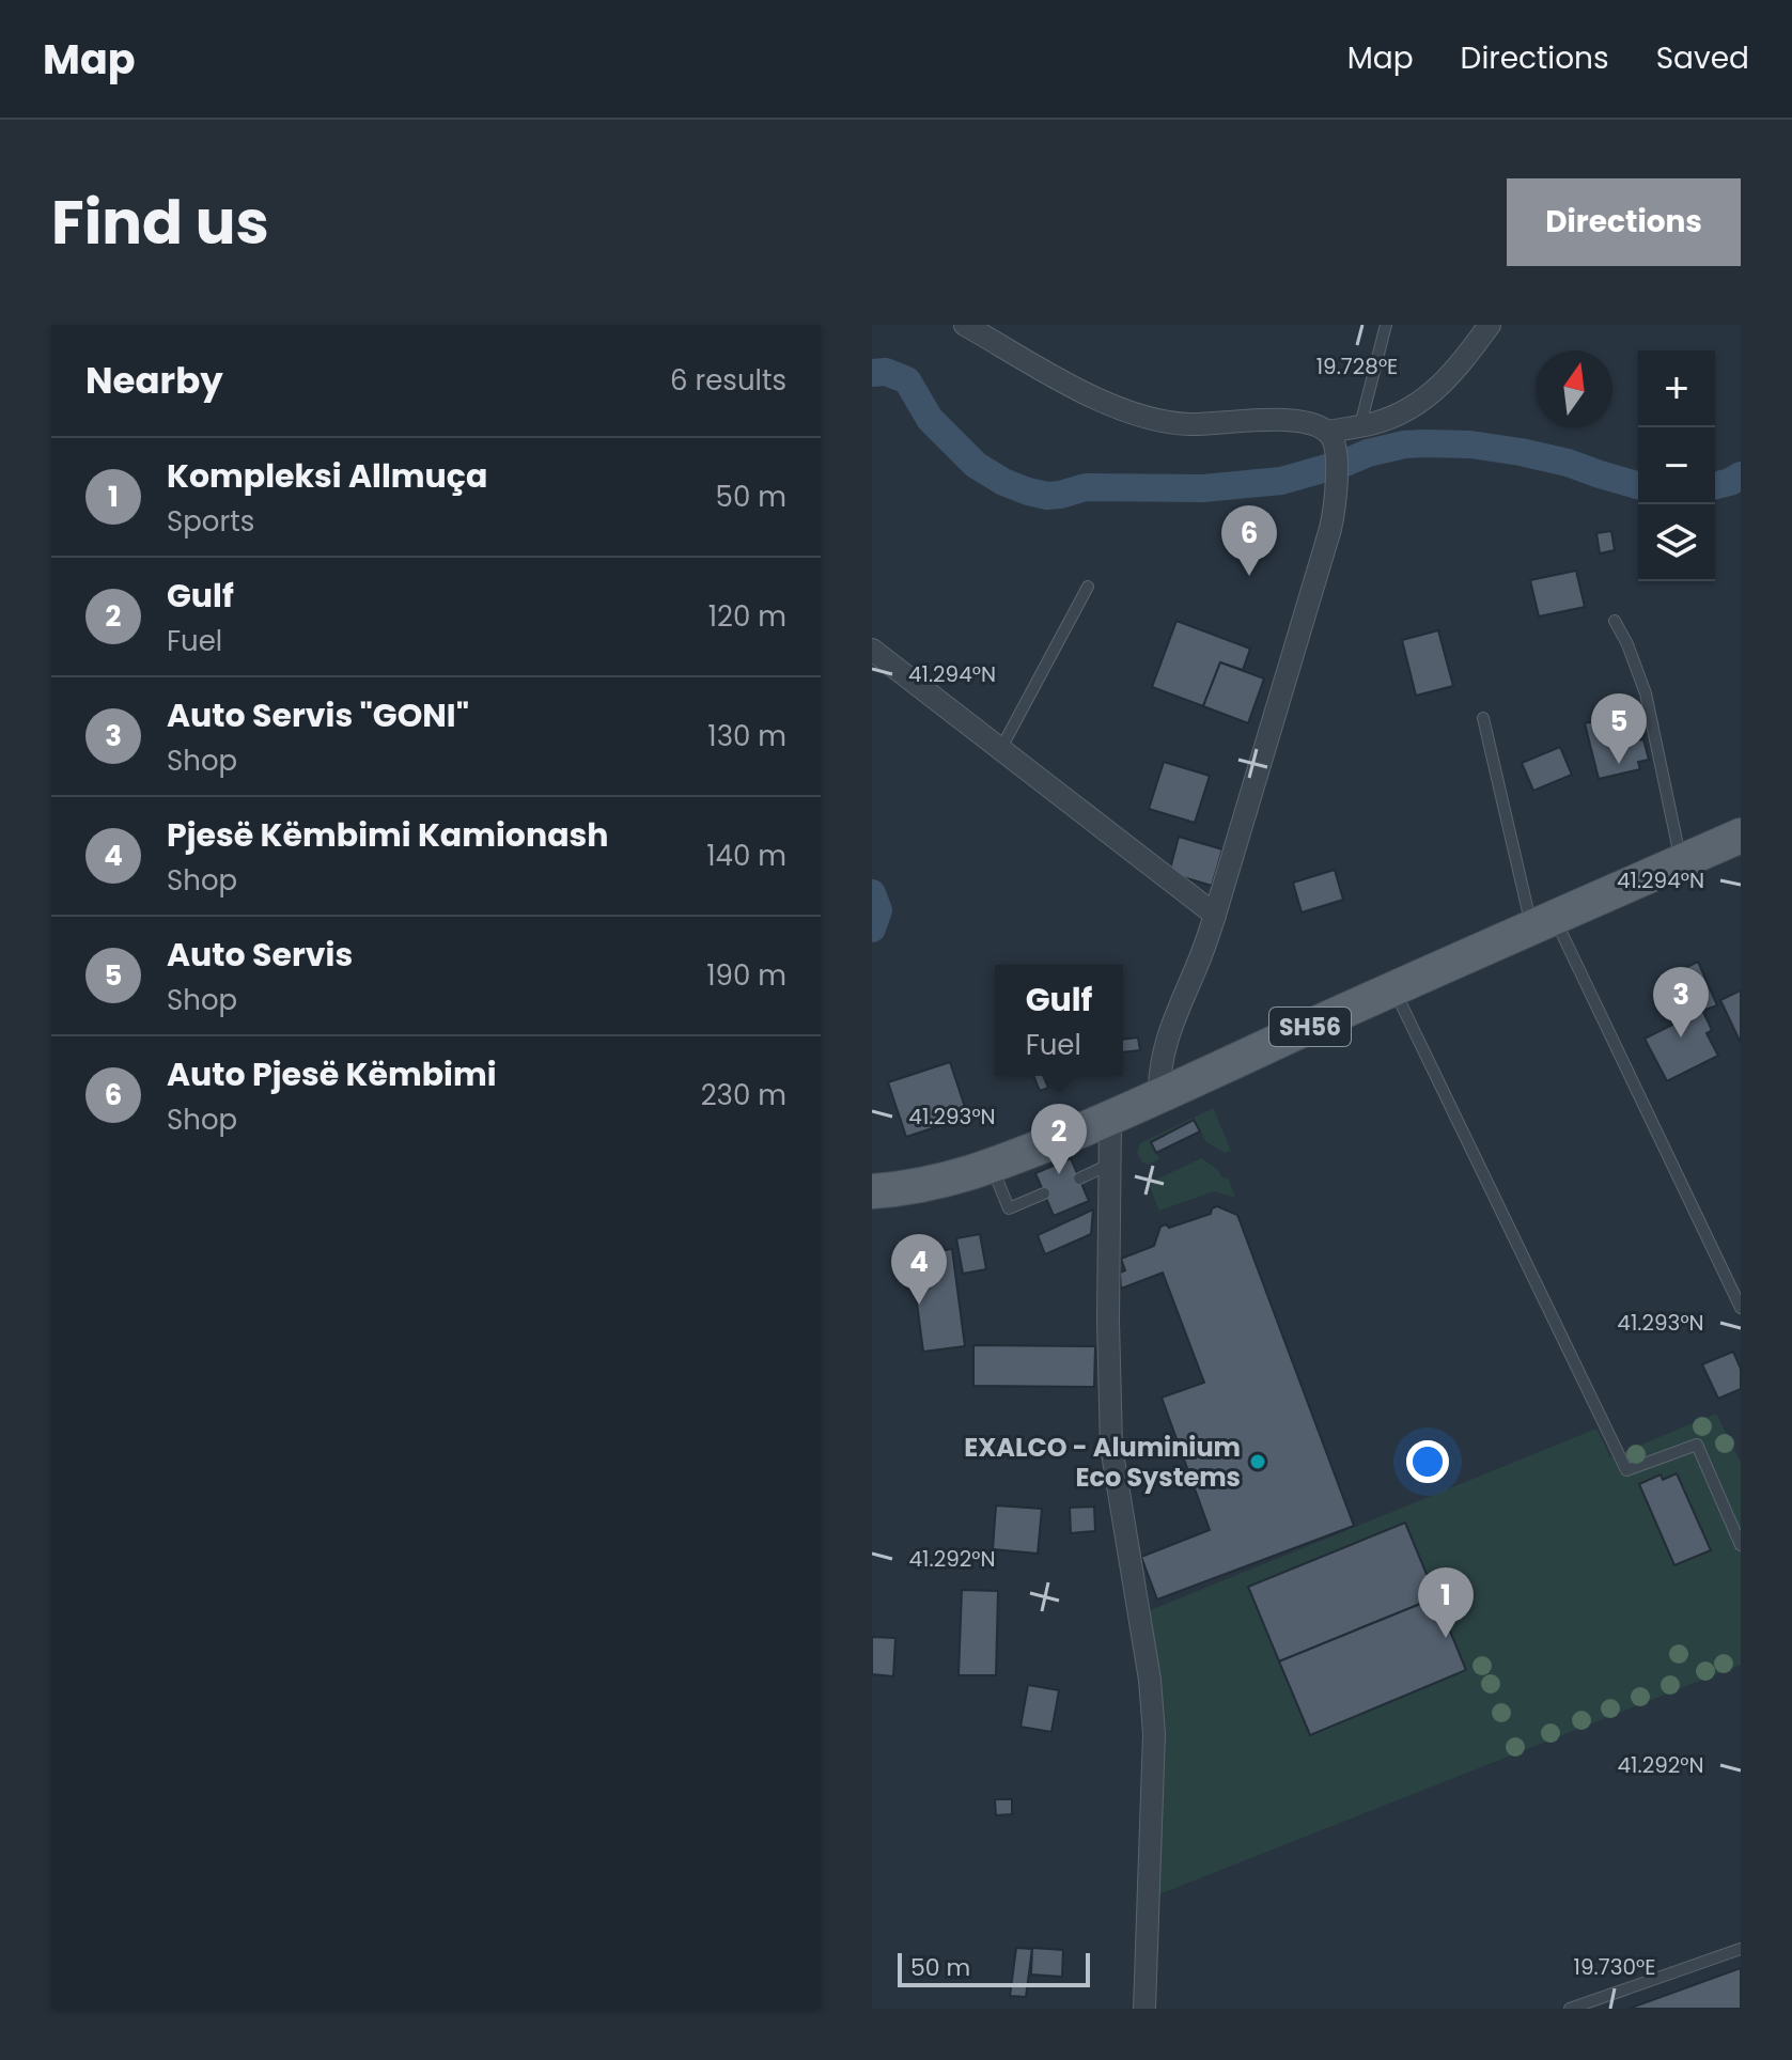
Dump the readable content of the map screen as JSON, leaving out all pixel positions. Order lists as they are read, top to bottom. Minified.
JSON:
{"streets":{"main road":["SH56"]},"places":["EXALCO - Aluminium Eco Systems"],"scale_bar":"50 m","north":"top","page":{"header":"Map","nav":["Map","Directions","Saved"],"title":"Find us","buttons":"Directions","heading":["Nearby","6 results"],"map_buttons":["+","−"],"list":[{"mark":"1","name":"Kompleksi Allmuça","note":"Sports","value":"50 m"},{"mark":"2","name":"Gulf","note":"Fuel","value":"120 m"},{"mark":"3","name":"Auto Servis \"GONI\"","note":"Shop","value":"130 m"},{"mark":"4","name":"Pjesë Këmbimi Kamionash","note":"Shop","value":"140 m"},{"mark":"5","name":"Auto Servis","note":"Shop","value":"190 m"},{"mark":"6","name":"Auto Pjesë Këmbimi","note":"Shop","value":"230 m"}],"pins":["6","5","3","2","4","1"],"popup":["Gulf","Fuel"],"scale":"50 m"},"coordinates":["19.728°E","41.294°N","41.293°N","41.292°N","19.730°E"]}
